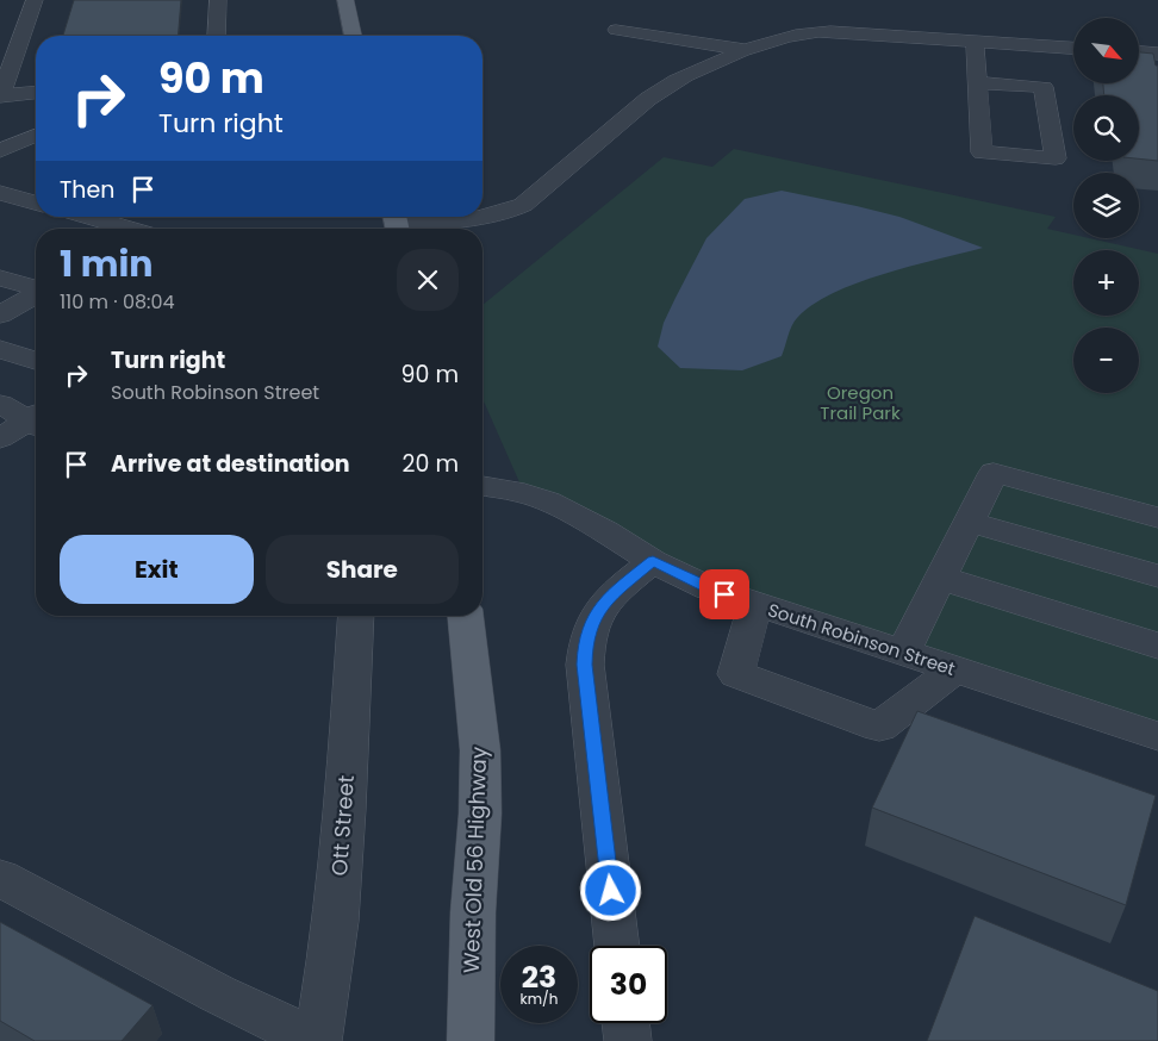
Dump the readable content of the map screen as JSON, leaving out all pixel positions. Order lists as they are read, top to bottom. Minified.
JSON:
{"streets":{"main road":["West Old 56 Highway"],"street":["South Robinson Street","Ott Street"]},"parks":["Oregon Trail Park"],"north":"bottom right","page":{"map_buttons":["+","−"],"turn":["90 m","Turn right"],"then":"Then","heading":["1 min","110 m · 08:04"],"list":[{"name":"Turn right","note":"South Robinson Street","value":"90 m"},{"name":"Arrive at destination","value":"20 m"}],"buttons":["Exit","Share"],"speed":"23 km/h","limit":"30"}}
